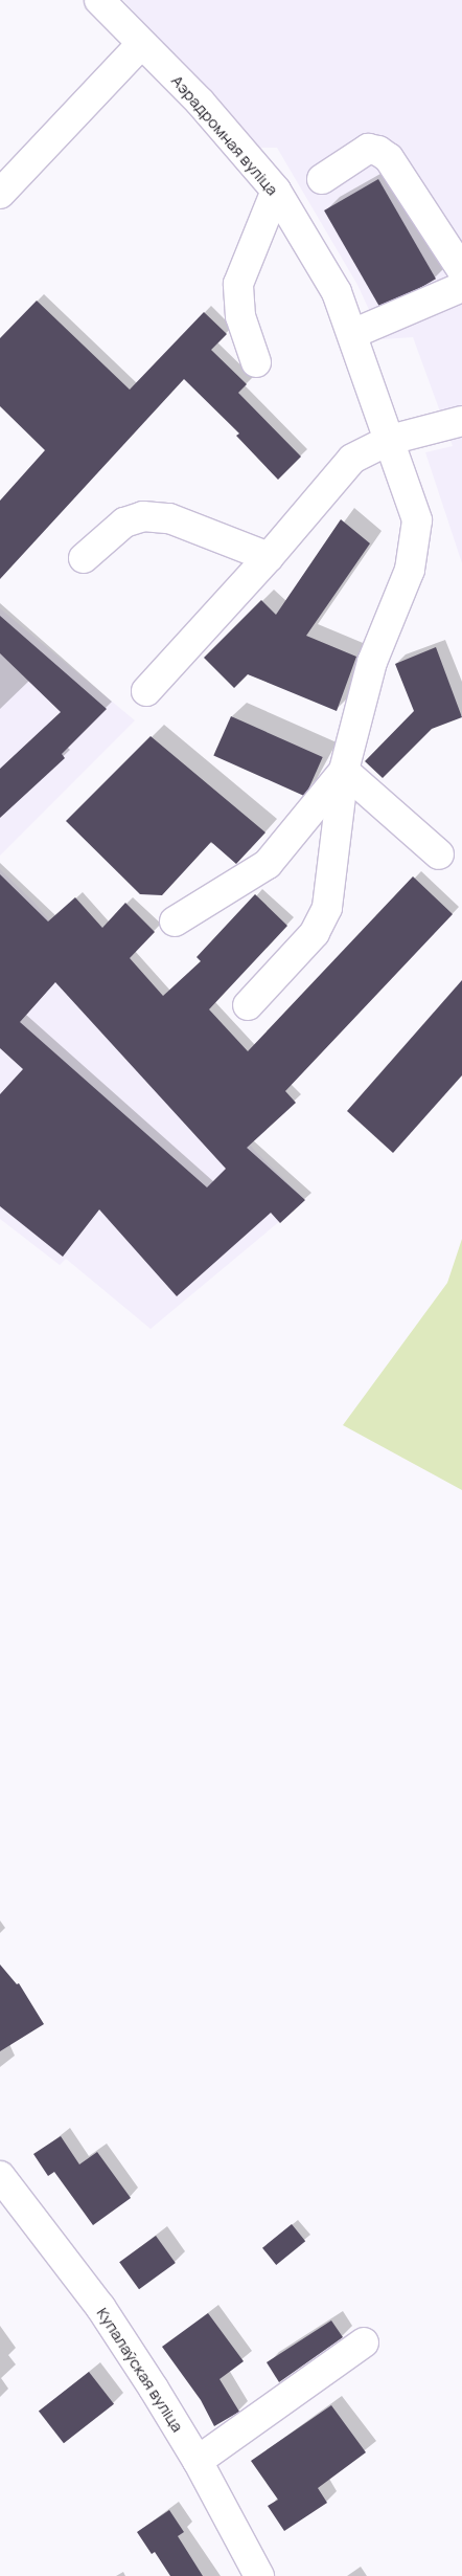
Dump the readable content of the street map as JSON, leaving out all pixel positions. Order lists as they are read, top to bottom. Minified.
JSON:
{"streets":{"street":["Аэрадромная вуліца","Купалаўская вуліца"]}}
